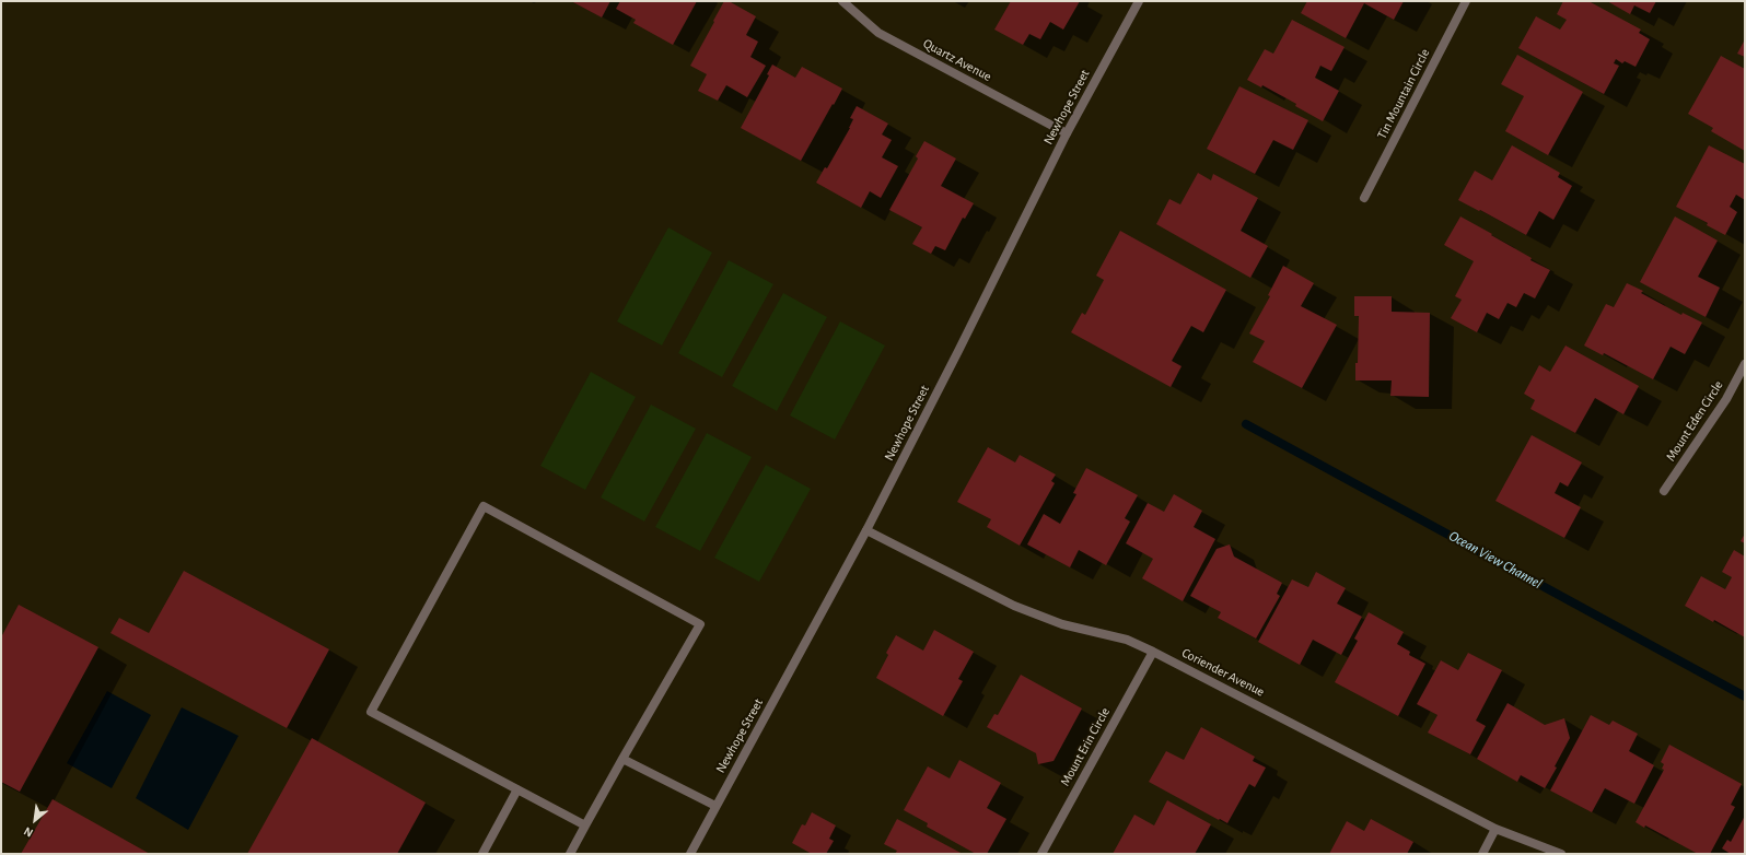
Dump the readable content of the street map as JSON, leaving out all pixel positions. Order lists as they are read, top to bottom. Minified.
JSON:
{"streets":{"street":["Quartz Avenue","Tin Mountain Circle","Newhope Street","Mount Eden Circle","Coriender Avenue","Mount Erin Circle"]},"crossings":[["Quartz Avenue","Newhope Street"],["Newhope Street","Coriender Avenue"],["Coriender Avenue","Mount Erin Circle"]],"water":["Ocean View Channel"],"north":"bottom left"}
